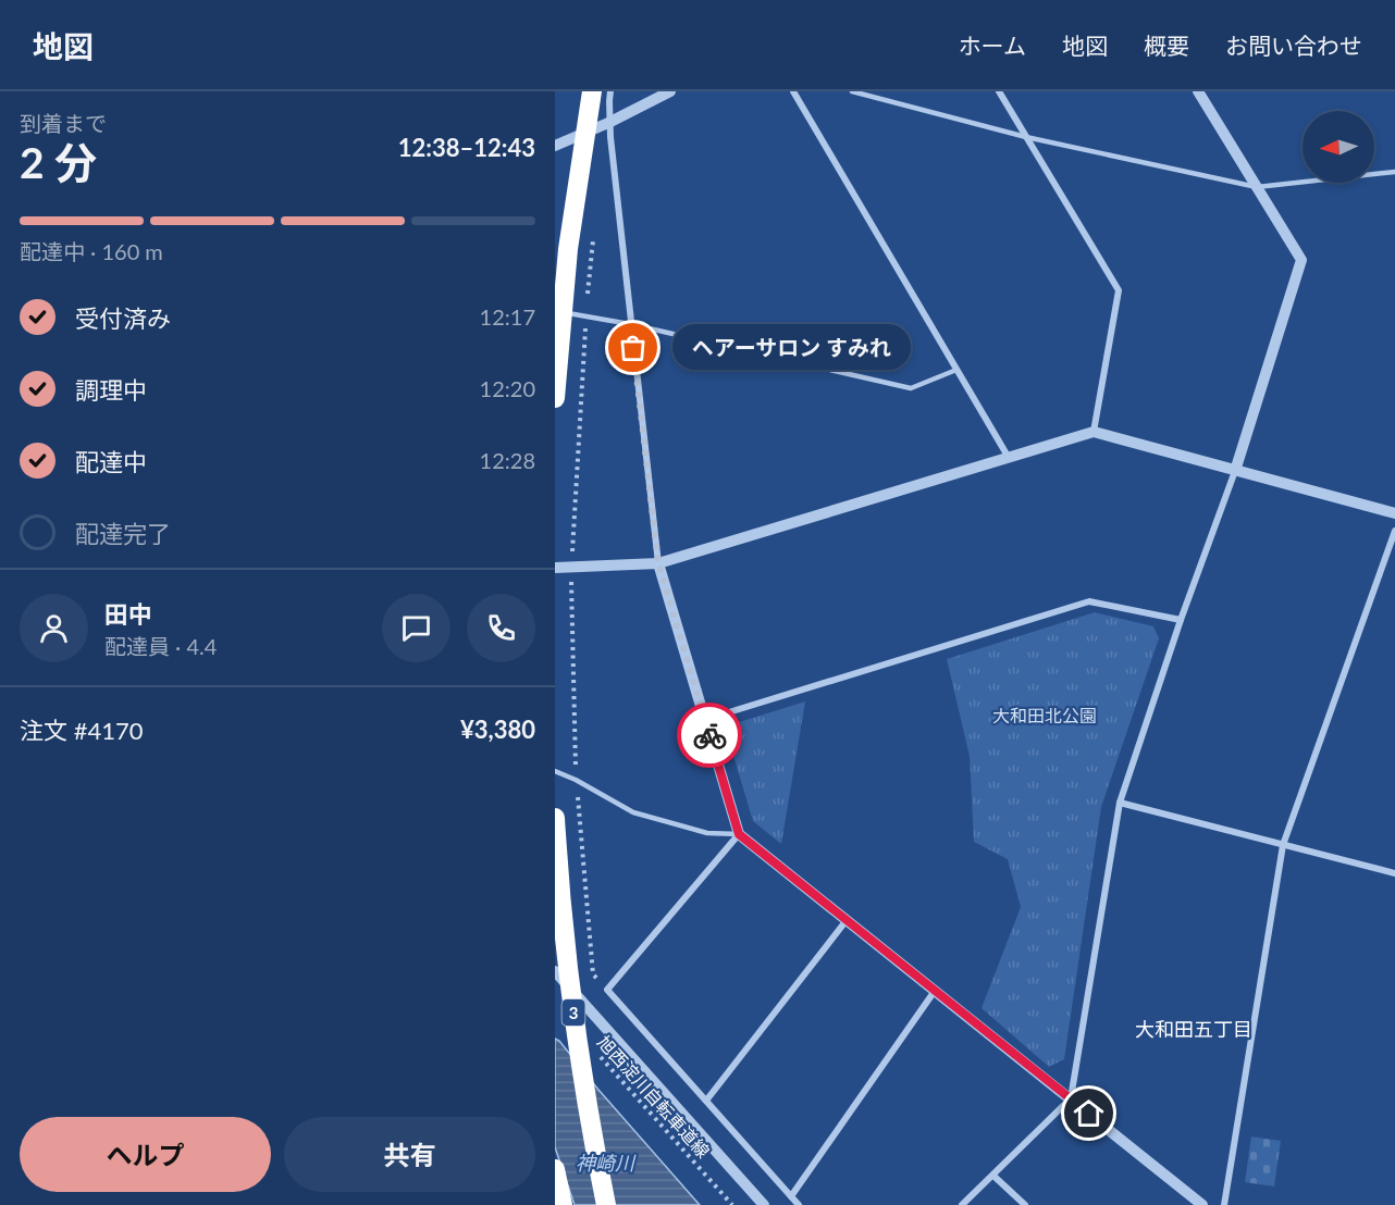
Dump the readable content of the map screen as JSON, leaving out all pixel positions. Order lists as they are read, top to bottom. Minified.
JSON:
{"streets":{"highway":["3"],"path":["旭西淀川自転車道線"]},"districts":["大和田五丁目"],"water":["神崎川"],"parks":["大和田北公園"],"places":["ヘアーサロン すみれ"],"north":"left","page":{"header":"地図","nav":["ホーム","地図","概要","お問い合わせ"],"heading":["2 分","到着まで","12:38–12:43"],"panel":["田中","配達員 · 4.4","注文 #4170","¥3,380"],"bar":"配達中 · 160 m","list":[["受付済み","12:17"],["調理中","12:20"],["配達中","12:28"],"配達完了"],"bubble":"ヘアーサロン すみれ","buttons":["ヘルプ","共有"]}}
